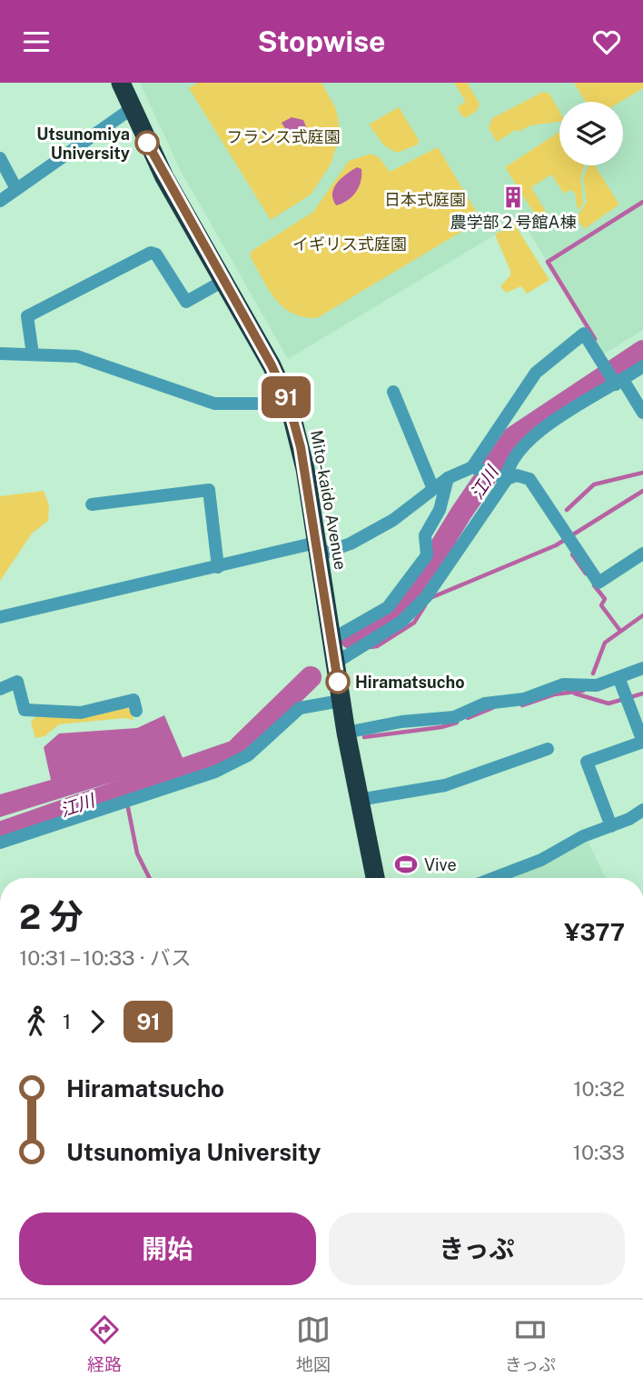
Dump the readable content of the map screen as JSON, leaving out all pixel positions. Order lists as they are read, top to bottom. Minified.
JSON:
{"streets":{"highway":["Mito-kaido Avenue"]},"water":["江川"],"parks":["フランス式庭園","日本式庭園","イギリス式庭園"],"places":{"other":["Utsunomiya University","Hiramatsucho"],"building":["農学部２号館A棟"],"sports":["Vive"]},"lines":["bus line 91"],"page":{"header":"Stopwise","on_map":"91","heading":["2 分","10:31 – 10:33 · バス","¥377"],"legs":["1","91"],"list":[{"name":"Hiramatsucho","value":"10:32"},{"name":"Utsunomiya University","value":"10:33"}],"buttons":["開始","きっぷ"],"tabs":["経路","地図","きっぷ"]}}
